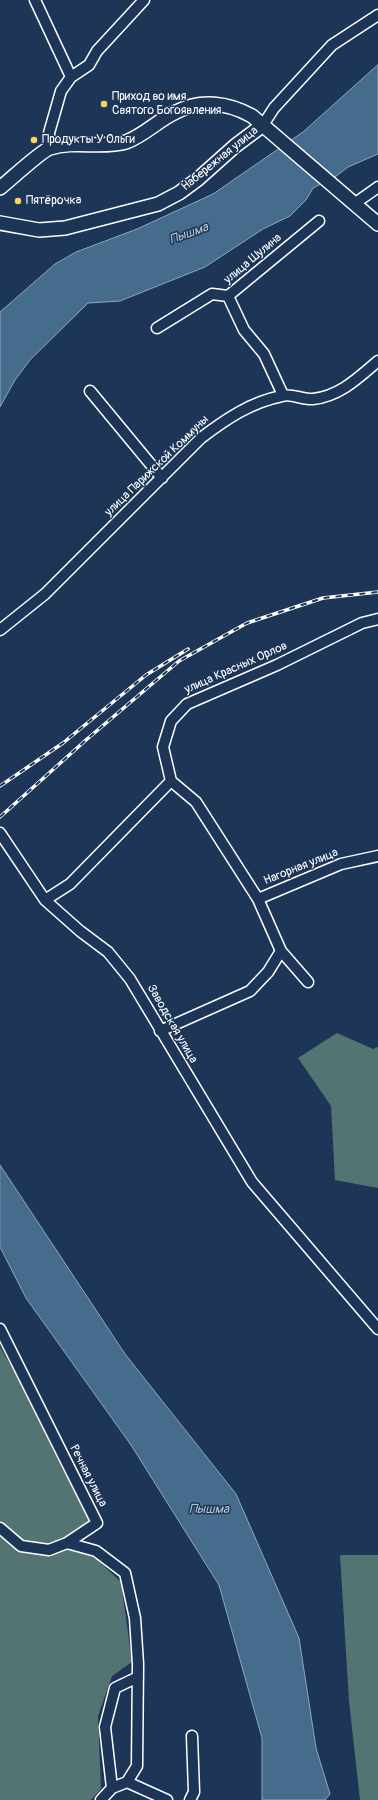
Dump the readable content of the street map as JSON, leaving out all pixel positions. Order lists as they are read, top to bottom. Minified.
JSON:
{"streets":{"main road":["Набережная улица"],"street":["улица Шулина","улица Парижской Коммуны","улица Красных Орлов","Нагорная улица","Заводская улица","Речная улица"]},"water":["Пышма"],"places":["Приход во имя Святого Богоявления","Продукты У Ольги","Пятёрочка"]}
